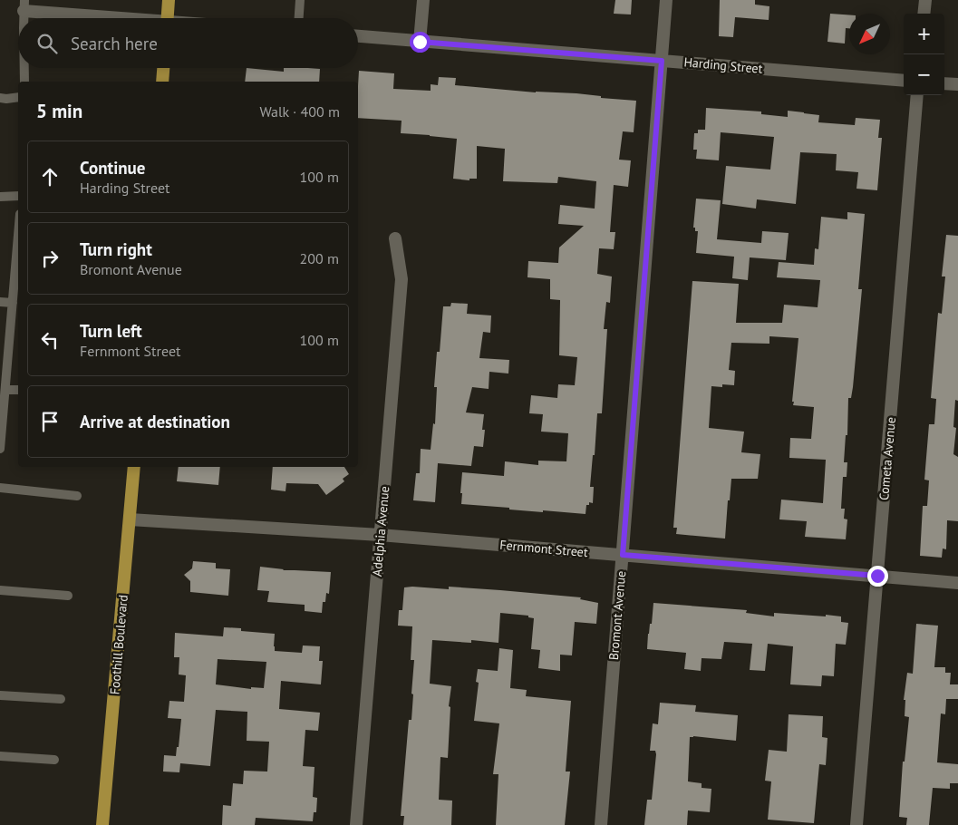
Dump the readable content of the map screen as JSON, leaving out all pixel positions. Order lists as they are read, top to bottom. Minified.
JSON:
{"streets":{"main road":["Foothill Boulevard"],"street":["Harding Street","Cometa Avenue","Adelphia Avenue","Fernmont Street","Bromont Avenue"]},"crossings":[["Harding Street","Bromont Avenue"],["Cometa Avenue","Fernmont Street"],["Adelphia Avenue","Fernmont Street"],["Fernmont Street","Bromont Avenue"],["Fernmont Street","Foothill Boulevard"]],"north":"bottom left","page":{"map_buttons":["+","−"],"search":"Search here","heading":["5 min","Walk · 400 m"],"list":[["Continue","Harding Street","100 m"],["Turn right","Bromont Avenue","200 m"],["Turn left","Fernmont Street","100 m"],"Arrive at destination"]}}
